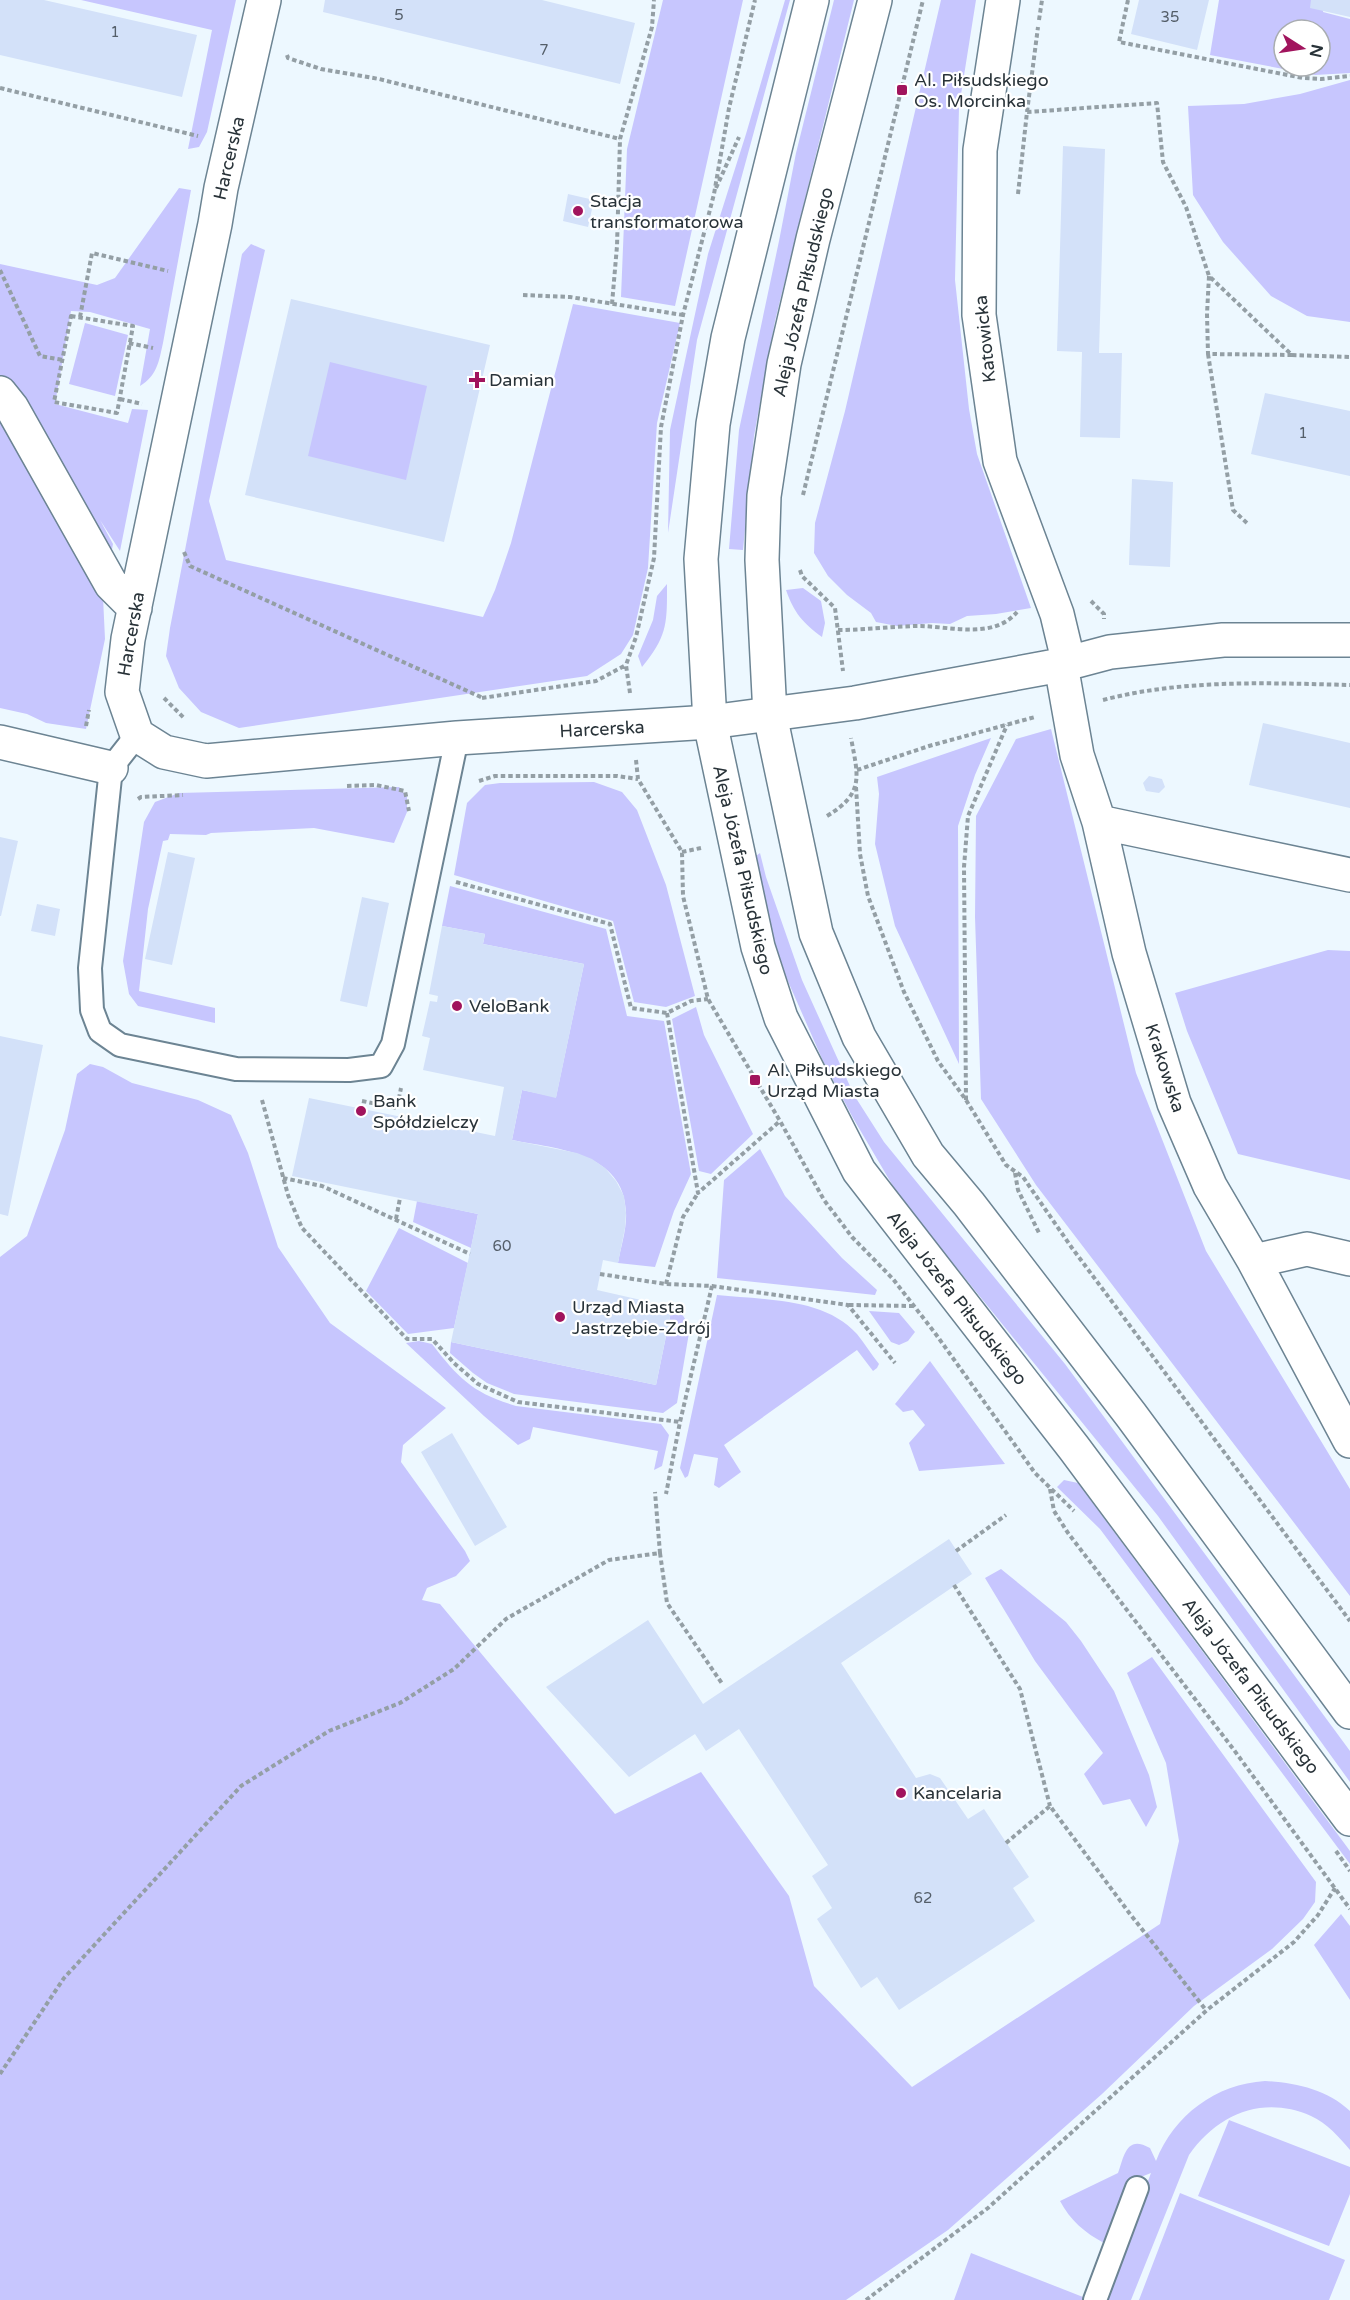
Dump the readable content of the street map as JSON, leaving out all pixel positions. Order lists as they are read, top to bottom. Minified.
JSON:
{"streets":{"street":["Harcerska","Aleja Józefa Piłsudskiego","Katowicka","Krakowska"]},"crossings":[["Harcerska","Aleja Józefa Piłsudskiego"],["Katowicka","Krakowska"]],"places":{"transit":["Al. Piłsudskiego Os. Morcinka","Al. Piłsudskiego Urząd Miasta"],"other":["Stacja transformatorowa","VeloBank","Bank Spółdzielczy","Urząd Miasta Jastrzębie-Zdrój","Kancelaria"],"health":["Damian"]},"house_numbers":["5","35","1","7","1","60","62"],"north":"right"}
